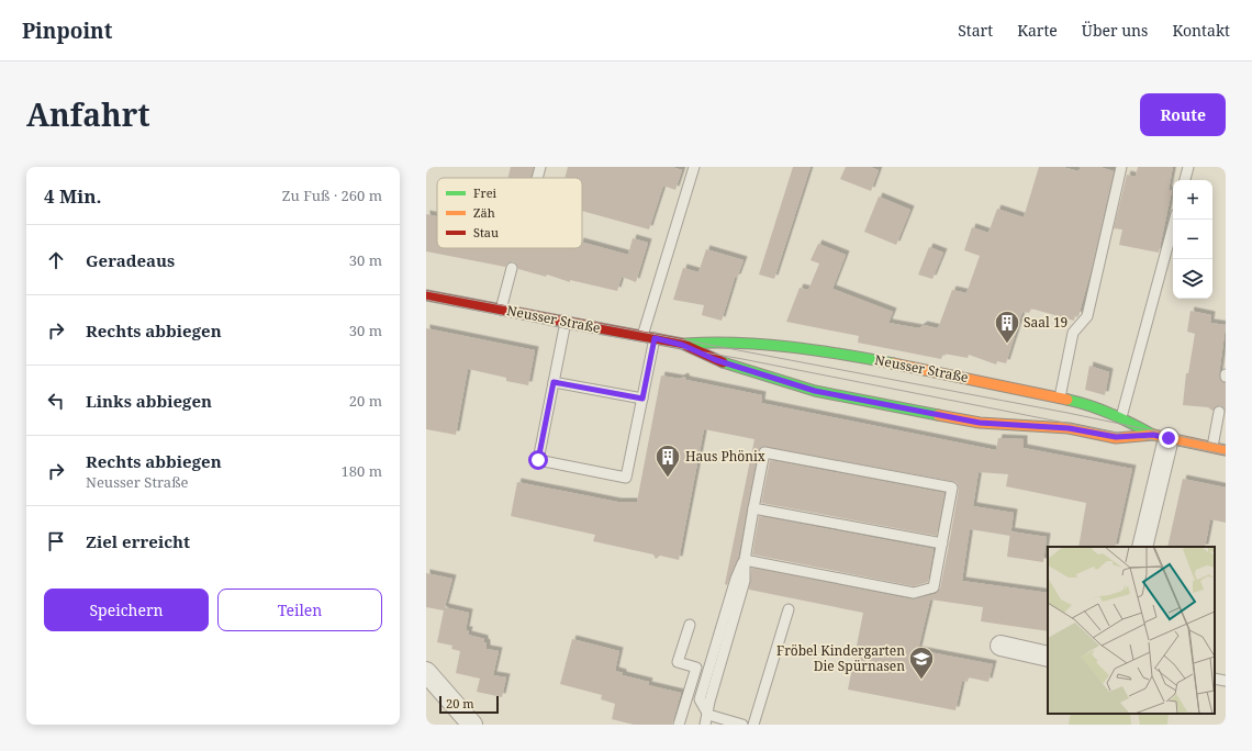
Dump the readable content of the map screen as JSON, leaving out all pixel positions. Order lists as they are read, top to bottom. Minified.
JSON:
{"streets":{"main road":["Neusser Straße"]},"places":{"building":["Saal 19","Haus Phönix"],"school or university":["Fröbel Kindergarten Die Spürnasen"]},"legend":["Frei","Zäh","Stau"],"scale_bar":"20 m","page":{"header":"Pinpoint","nav":["Start","Karte","Über uns","Kontakt"],"title":"Anfahrt","buttons":["Route",["Speichern","Teilen"]],"heading":["4 Min.","Zu Fuß · 260 m"],"map_buttons":["+","−"],"list":[["Geradeaus","30 m"],["Rechts abbiegen","30 m"],["Links abbiegen","20 m"],["Rechts abbiegen","Neusser Straße","180 m"],"Ziel erreicht"],"scale":"20 m"}}
